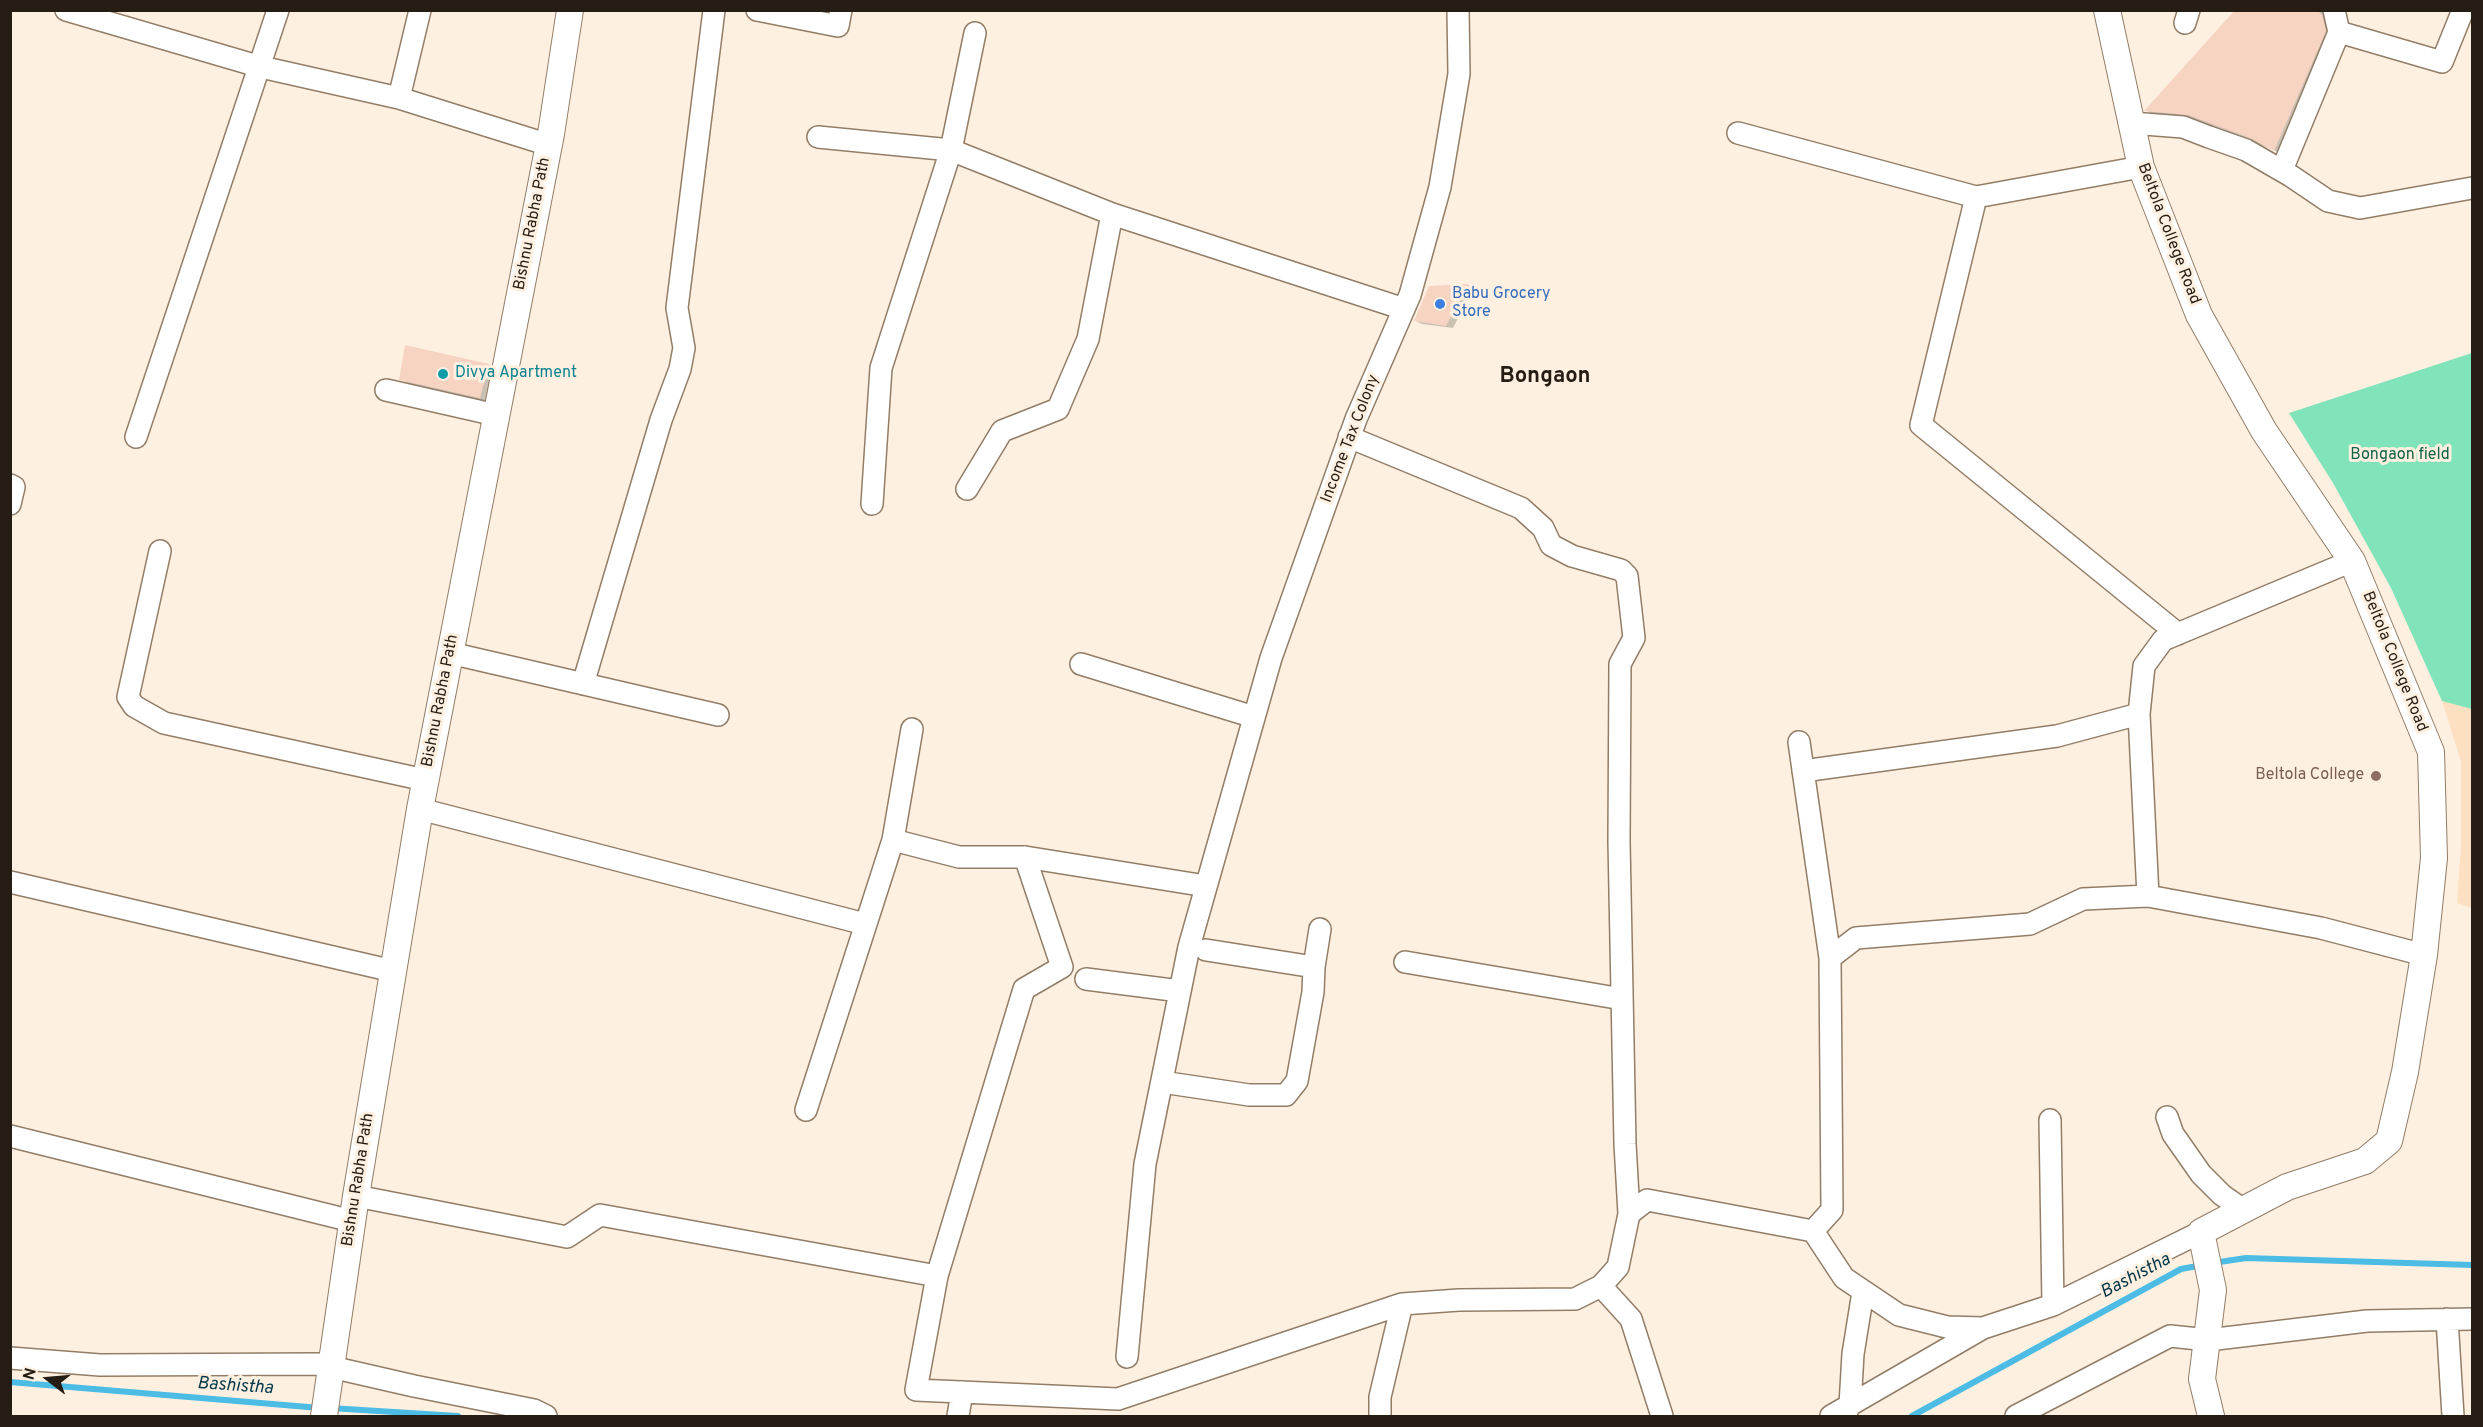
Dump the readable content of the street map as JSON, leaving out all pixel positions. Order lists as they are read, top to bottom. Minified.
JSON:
{"streets":{"street":["Bishnu Rabha Path","Beltola College Road","Income Tax Colony"]},"districts":["Bongaon"],"water":["Bashistha"],"parks":["Bongaon field"],"places":["Babu Grocery Store","Divya Apartment","Beltola College"],"north":"left"}
